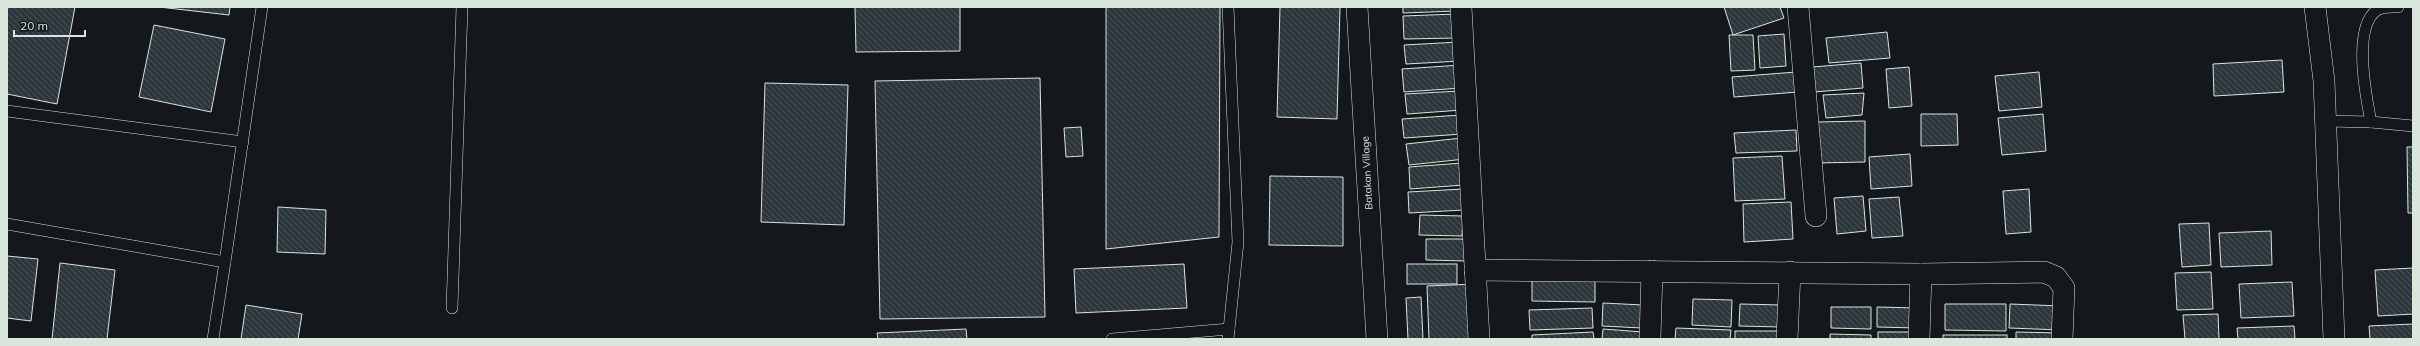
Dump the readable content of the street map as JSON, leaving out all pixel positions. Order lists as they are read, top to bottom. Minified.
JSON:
{"streets":{"street":["Batakan Village"]},"scale_bar":"20 m"}
